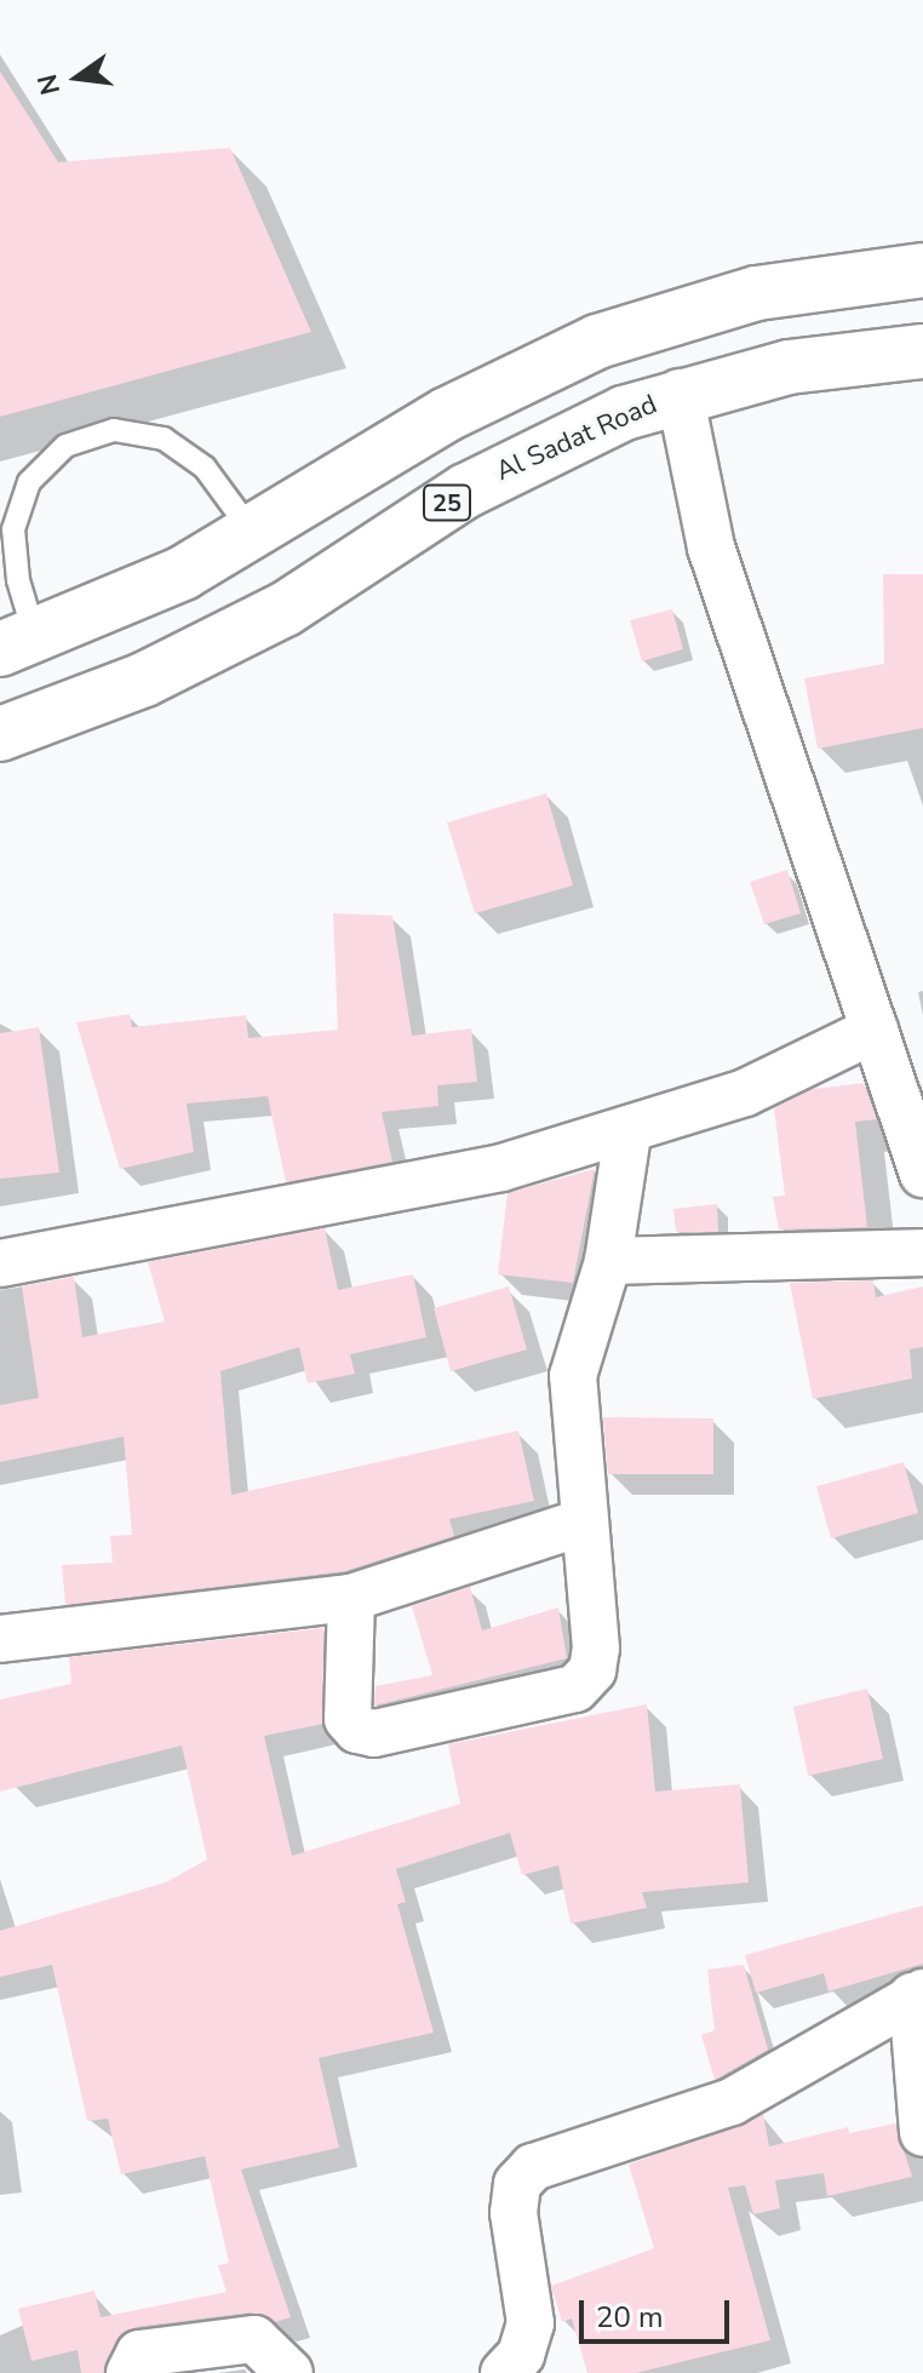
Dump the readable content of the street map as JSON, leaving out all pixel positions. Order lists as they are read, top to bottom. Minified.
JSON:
{"streets":{"main road":["Al Sadat Road","25"]},"scale_bar":"20 m","north":"left"}
